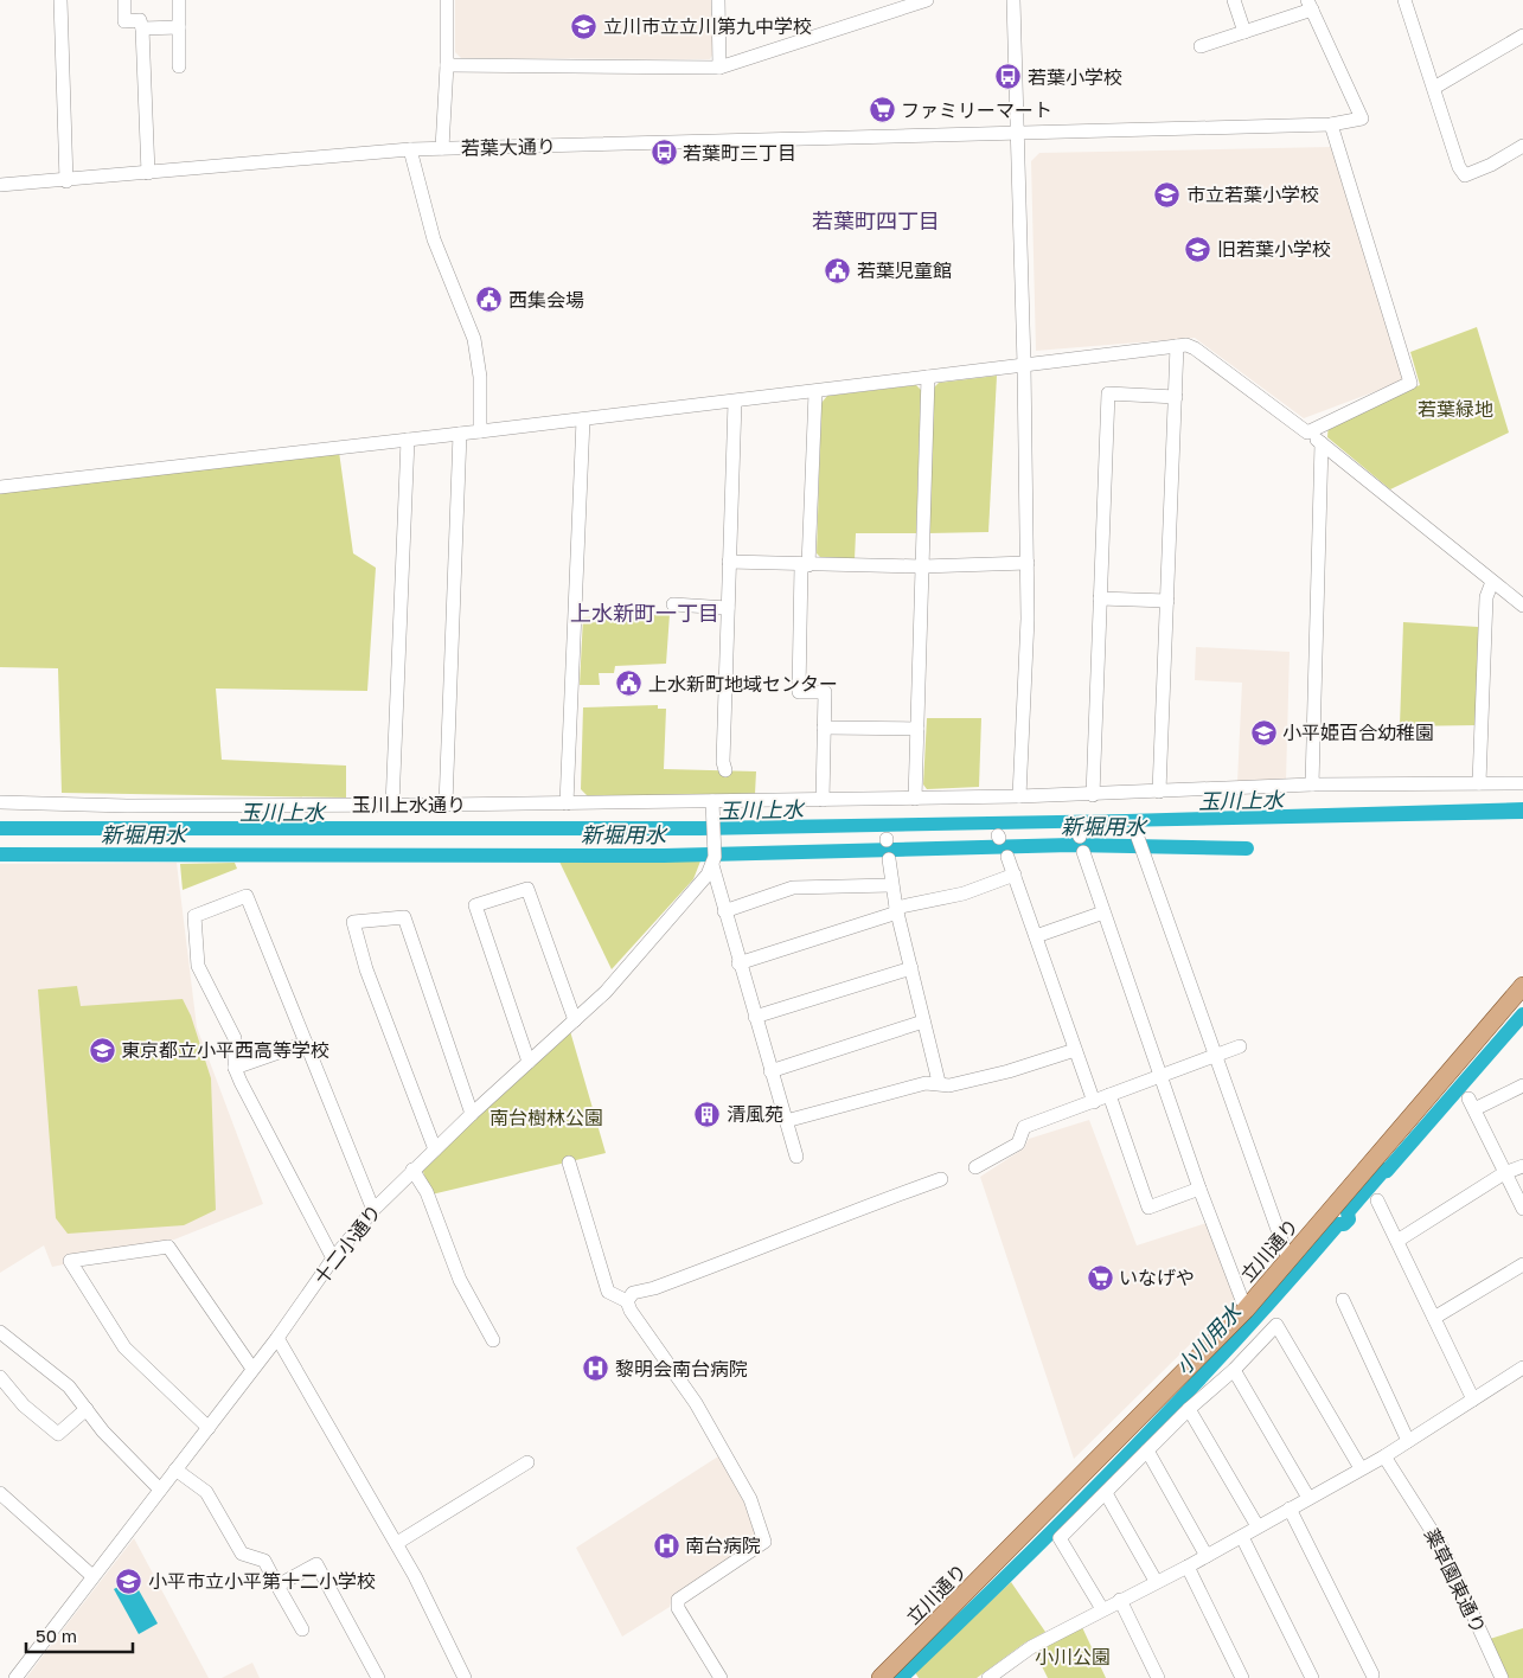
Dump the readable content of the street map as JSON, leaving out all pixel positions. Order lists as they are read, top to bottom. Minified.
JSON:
{"streets":{"main road":["立川通り"],"street":["若葉大通り","玉川上水通り","十二小通り","薬草園東通り"]},"districts":["若葉町四丁目","上水新町一丁目"],"water":["玉川上水","新堀用水","小川用水"],"parks":["若葉緑地","南台樹林公園","小川公園"],"places":{"school or university":["立川市立立川第九中学校","市立若葉小学校","旧若葉小学校","小平姫百合幼稚園","東京都立小平西高等学校","小平市立小平第十二小学校"],"bus stop":["若葉小学校","若葉町三丁目"],"supermarket":["ファミリーマート","いなげや"],"public building":["若葉児童館","西集会場","上水新町地域センター"],"building":["清風苑"],"hospital":["黎明会南台病院","南台病院"]},"scale_bar":"50 m"}
